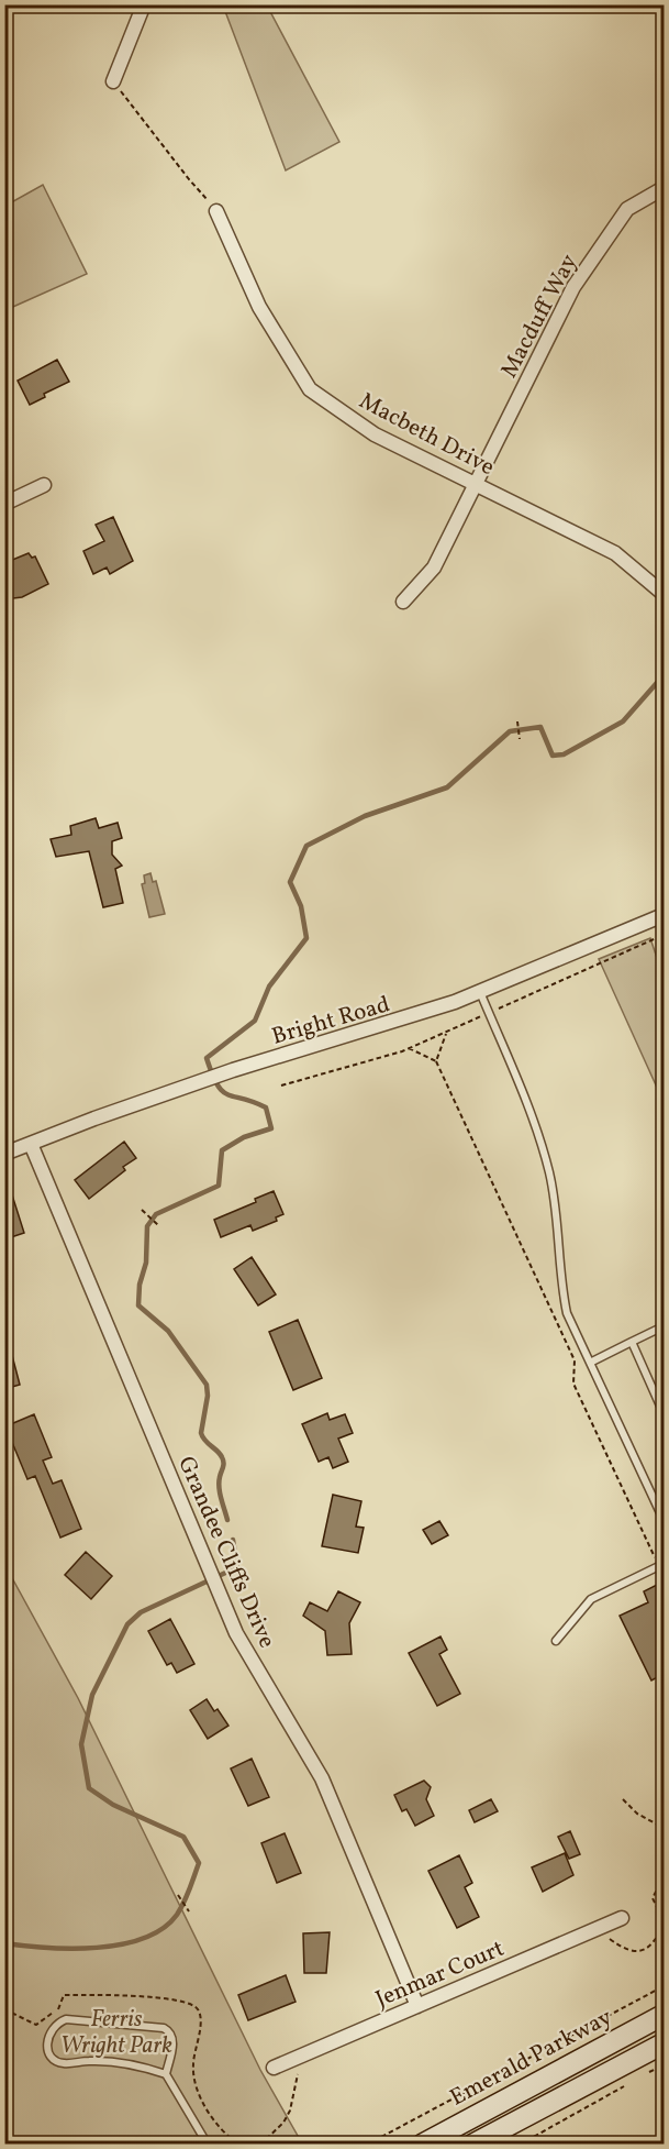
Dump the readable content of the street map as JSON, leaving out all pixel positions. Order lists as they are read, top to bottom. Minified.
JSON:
{"streets":{"main road":["Emerald Parkway"],"street":["Macduff Way","Macbeth Drive","Bright Road","Grandee Cliffs Drive","Jenmar Court"]},"crossings":[["Macduff Way","Macbeth Drive"],["Bright Road","Grandee Cliffs Drive"],["Grandee Cliffs Drive","Jenmar Court"]],"parks":["Ferris Wright Park"]}
